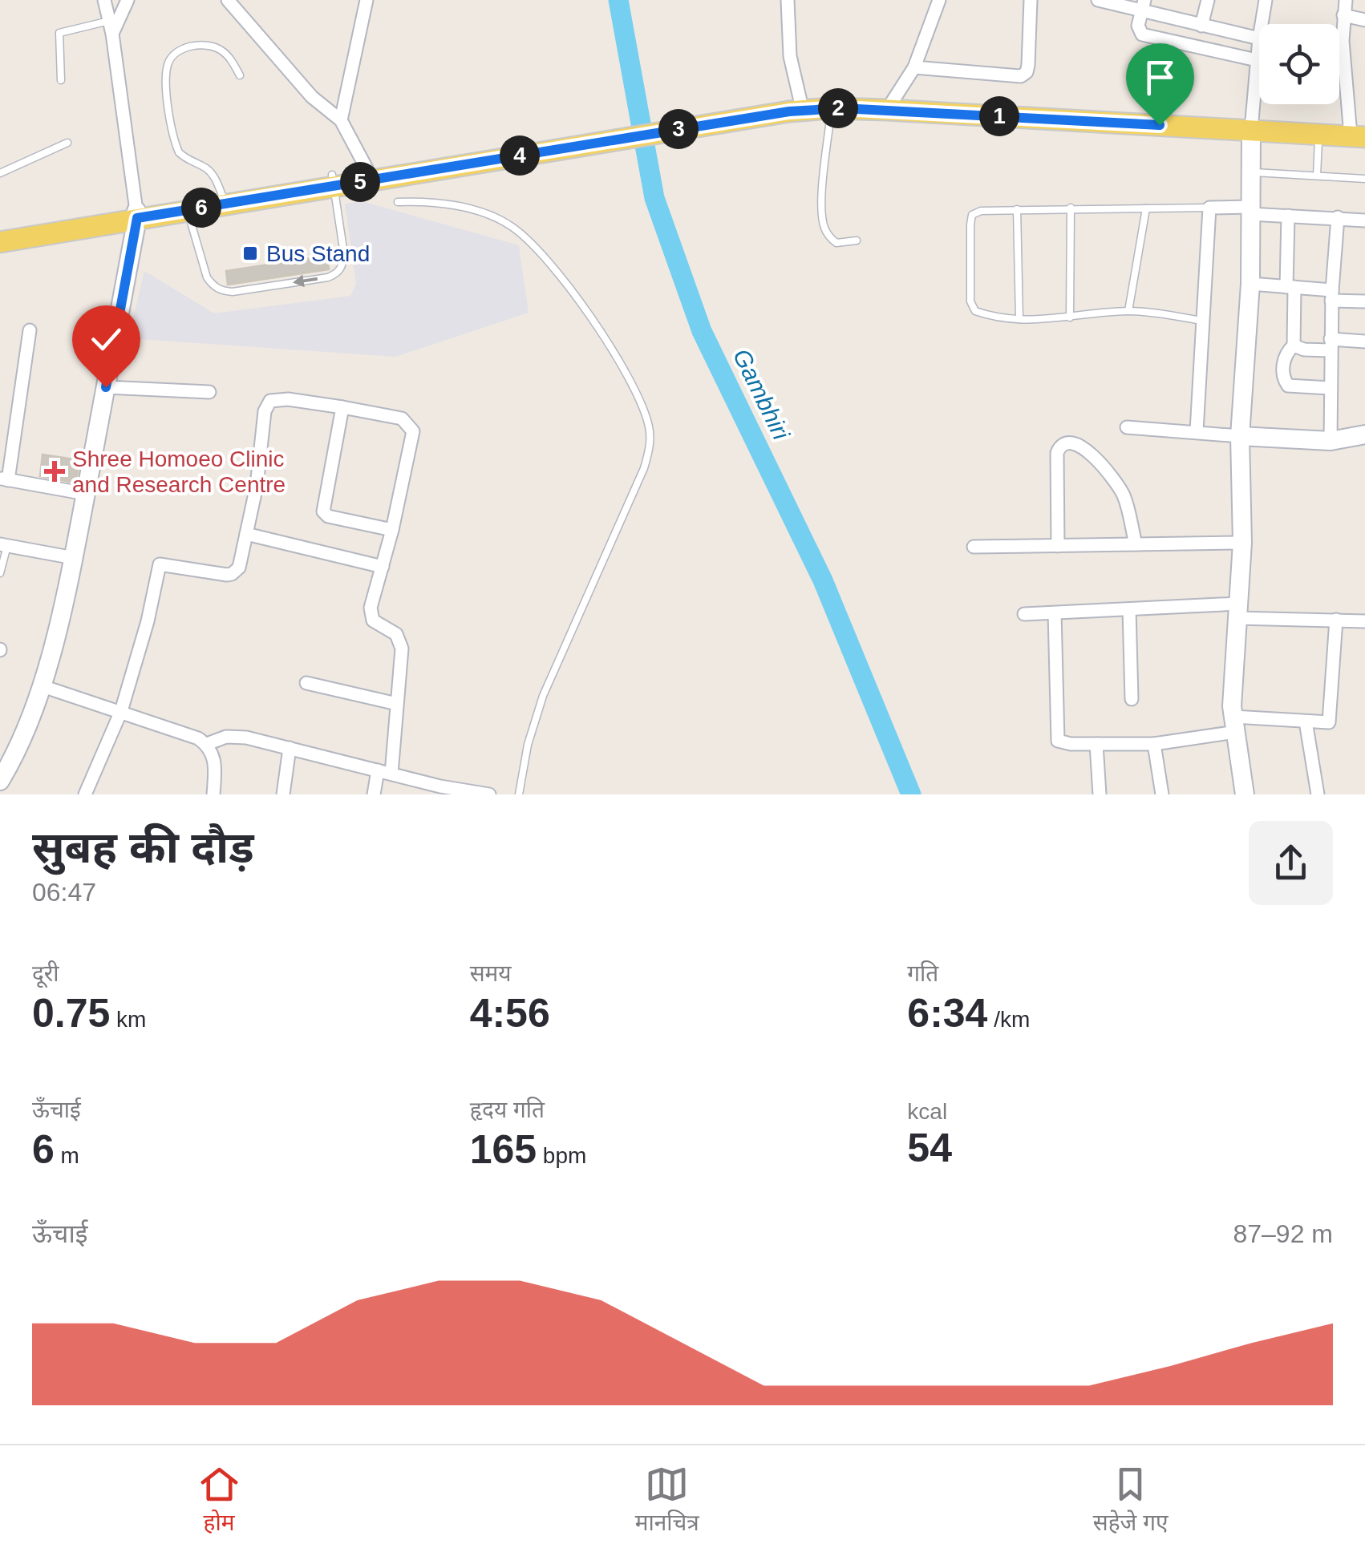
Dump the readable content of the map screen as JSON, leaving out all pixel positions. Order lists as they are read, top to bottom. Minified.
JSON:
{"water":["Gambhiri"],"places":{"transit":["Bus Stand"],"health":["Shree Homoeo Clinic and Research Centre"]},"page":{"pins":["2","1","3","4","5","6"],"heading":["सुबह की दौड़","06:47"],"stats":[["दूरी","0.75 km"],["समय","4:56"],["गति","6:34 /km"],["ऊँचाई","6 m"],["हृदय गति","165 bpm"],["kcal","54"]],"chart":["ऊँचाई","87–92 m"],"tabs":["होम","मानचित्र","सहेजे गए"]}}
